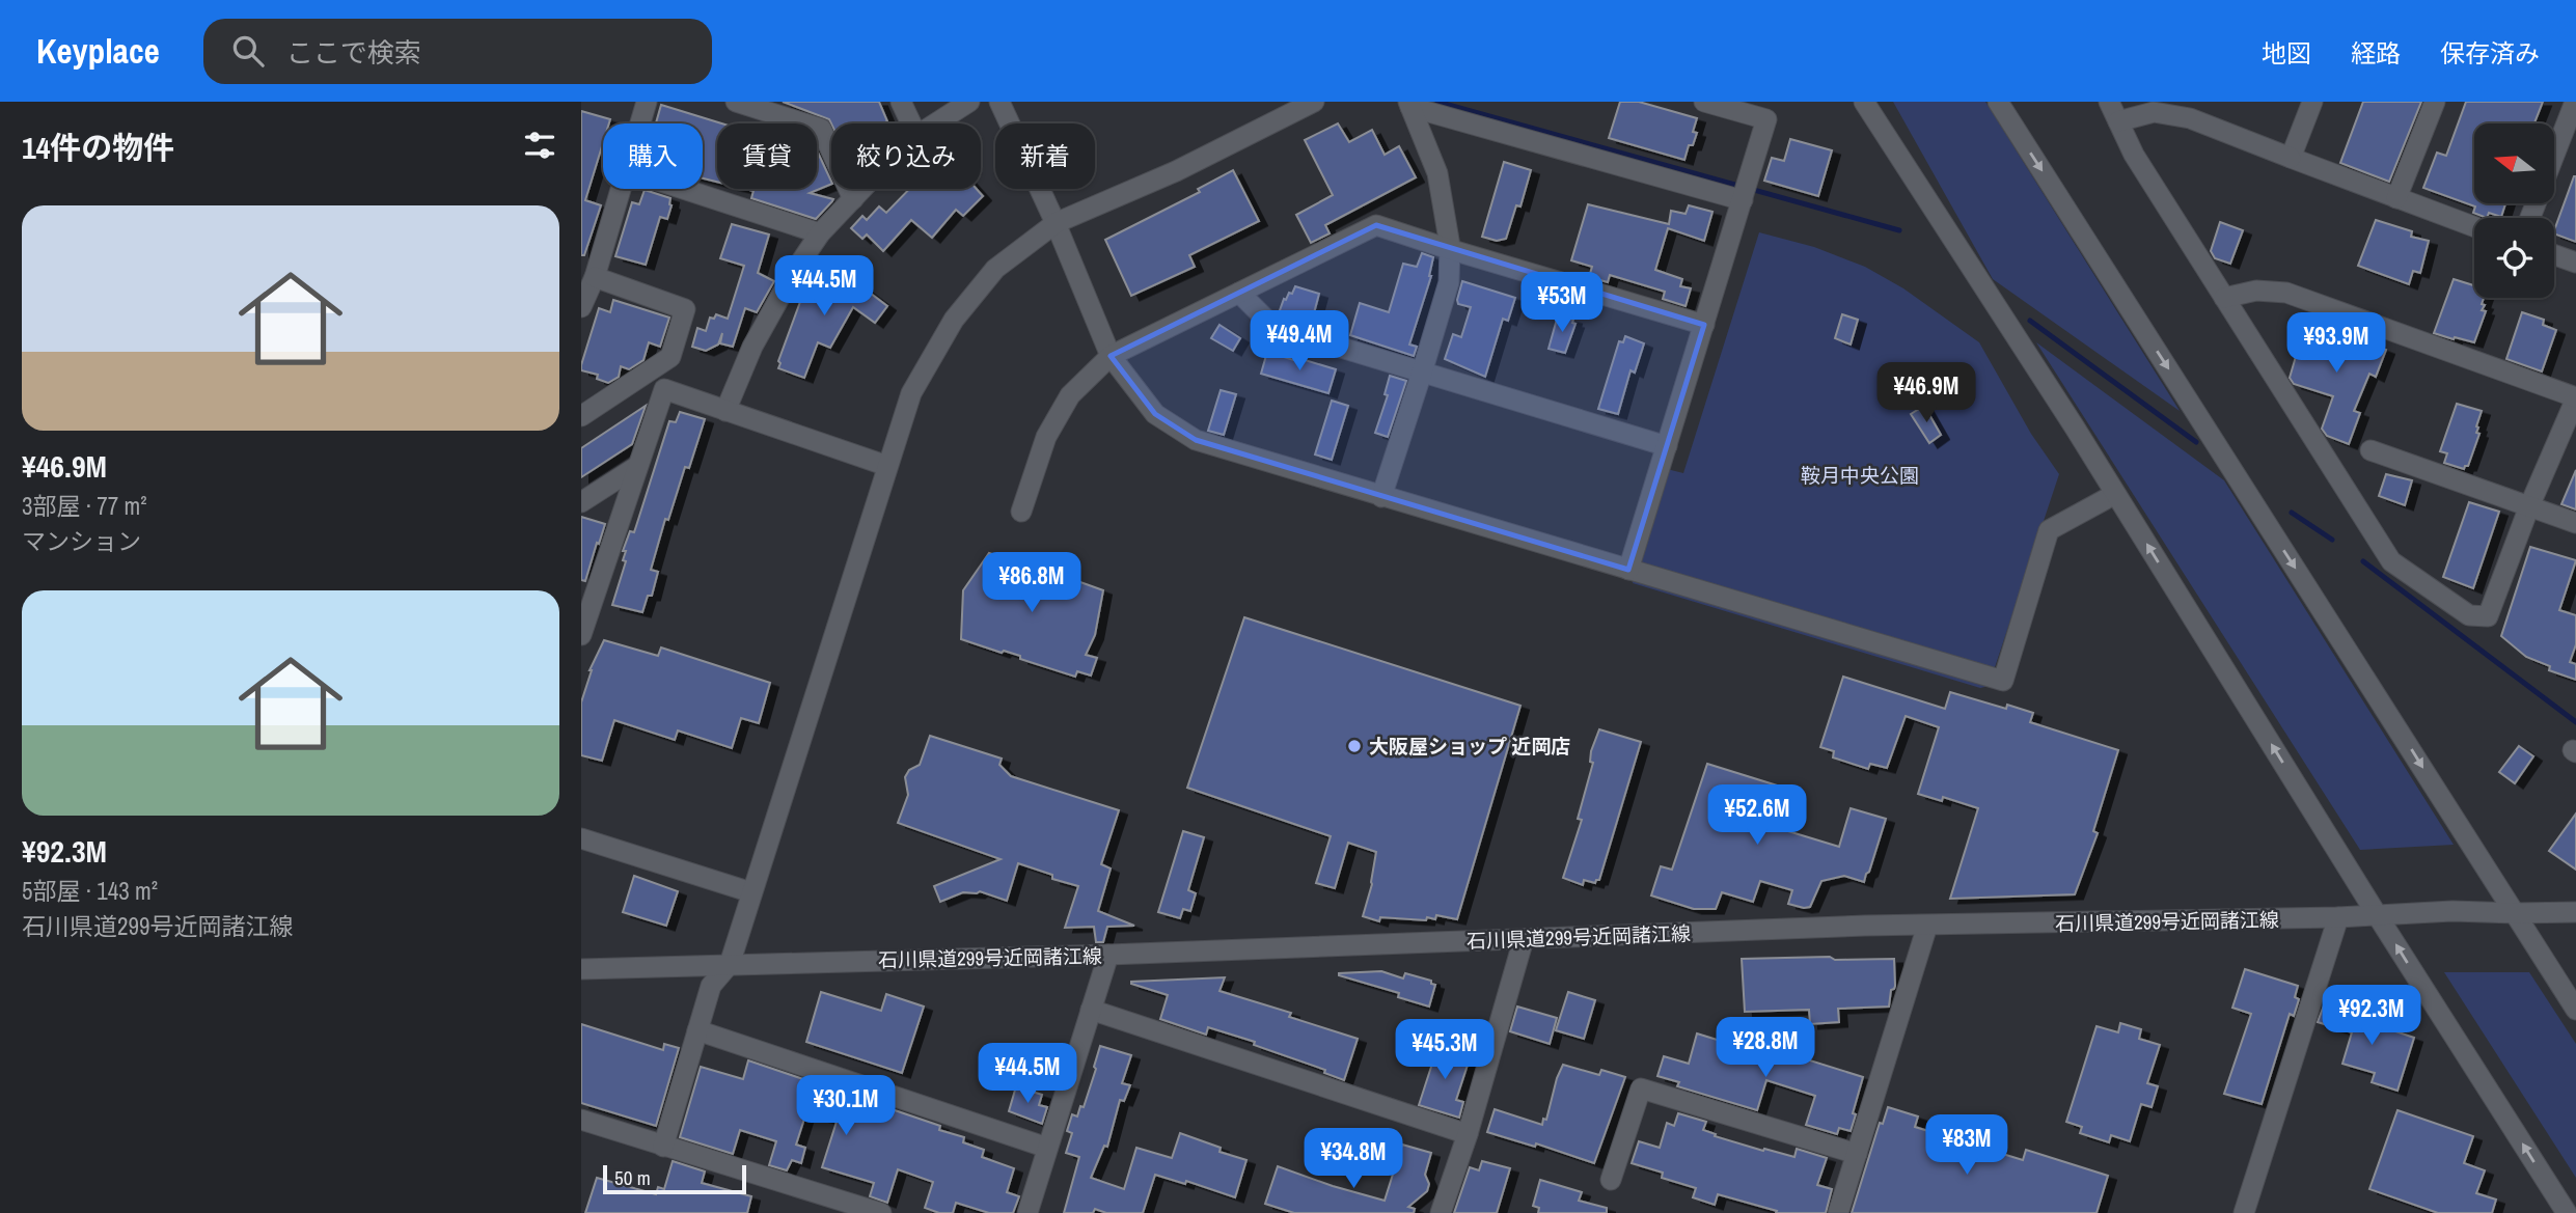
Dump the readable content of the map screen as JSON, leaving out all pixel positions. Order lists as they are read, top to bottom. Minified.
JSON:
{"streets":{"street":["石川県道299号近岡諸江線"]},"parks":["鞍月中央公園"],"places":["大阪屋ショップ 近岡店"],"scale_bar":"50 m","north":"left","page":{"header":"Keyplace","search":"ここで検索","nav":["地図","経路","保存済み"],"heading":"14件の物件","chip":["購入","賃貸","絞り込み","新着"],"list":[{"name":"¥46.9M","note":"3部屋 · 77 m² · マンション"},{"name":"¥92.3M","note":"5部屋 · 143 m² · 石川県道299号近岡諸江線"}],"price":["¥44.5M","¥53M","¥49.4M","¥93.9M","¥46.9M","¥86.8M","¥52.6M","¥92.3M","¥28.8M","¥45.3M","¥44.5M","¥30.1M","¥83M","¥34.8M"],"scale":"50 m"}}
